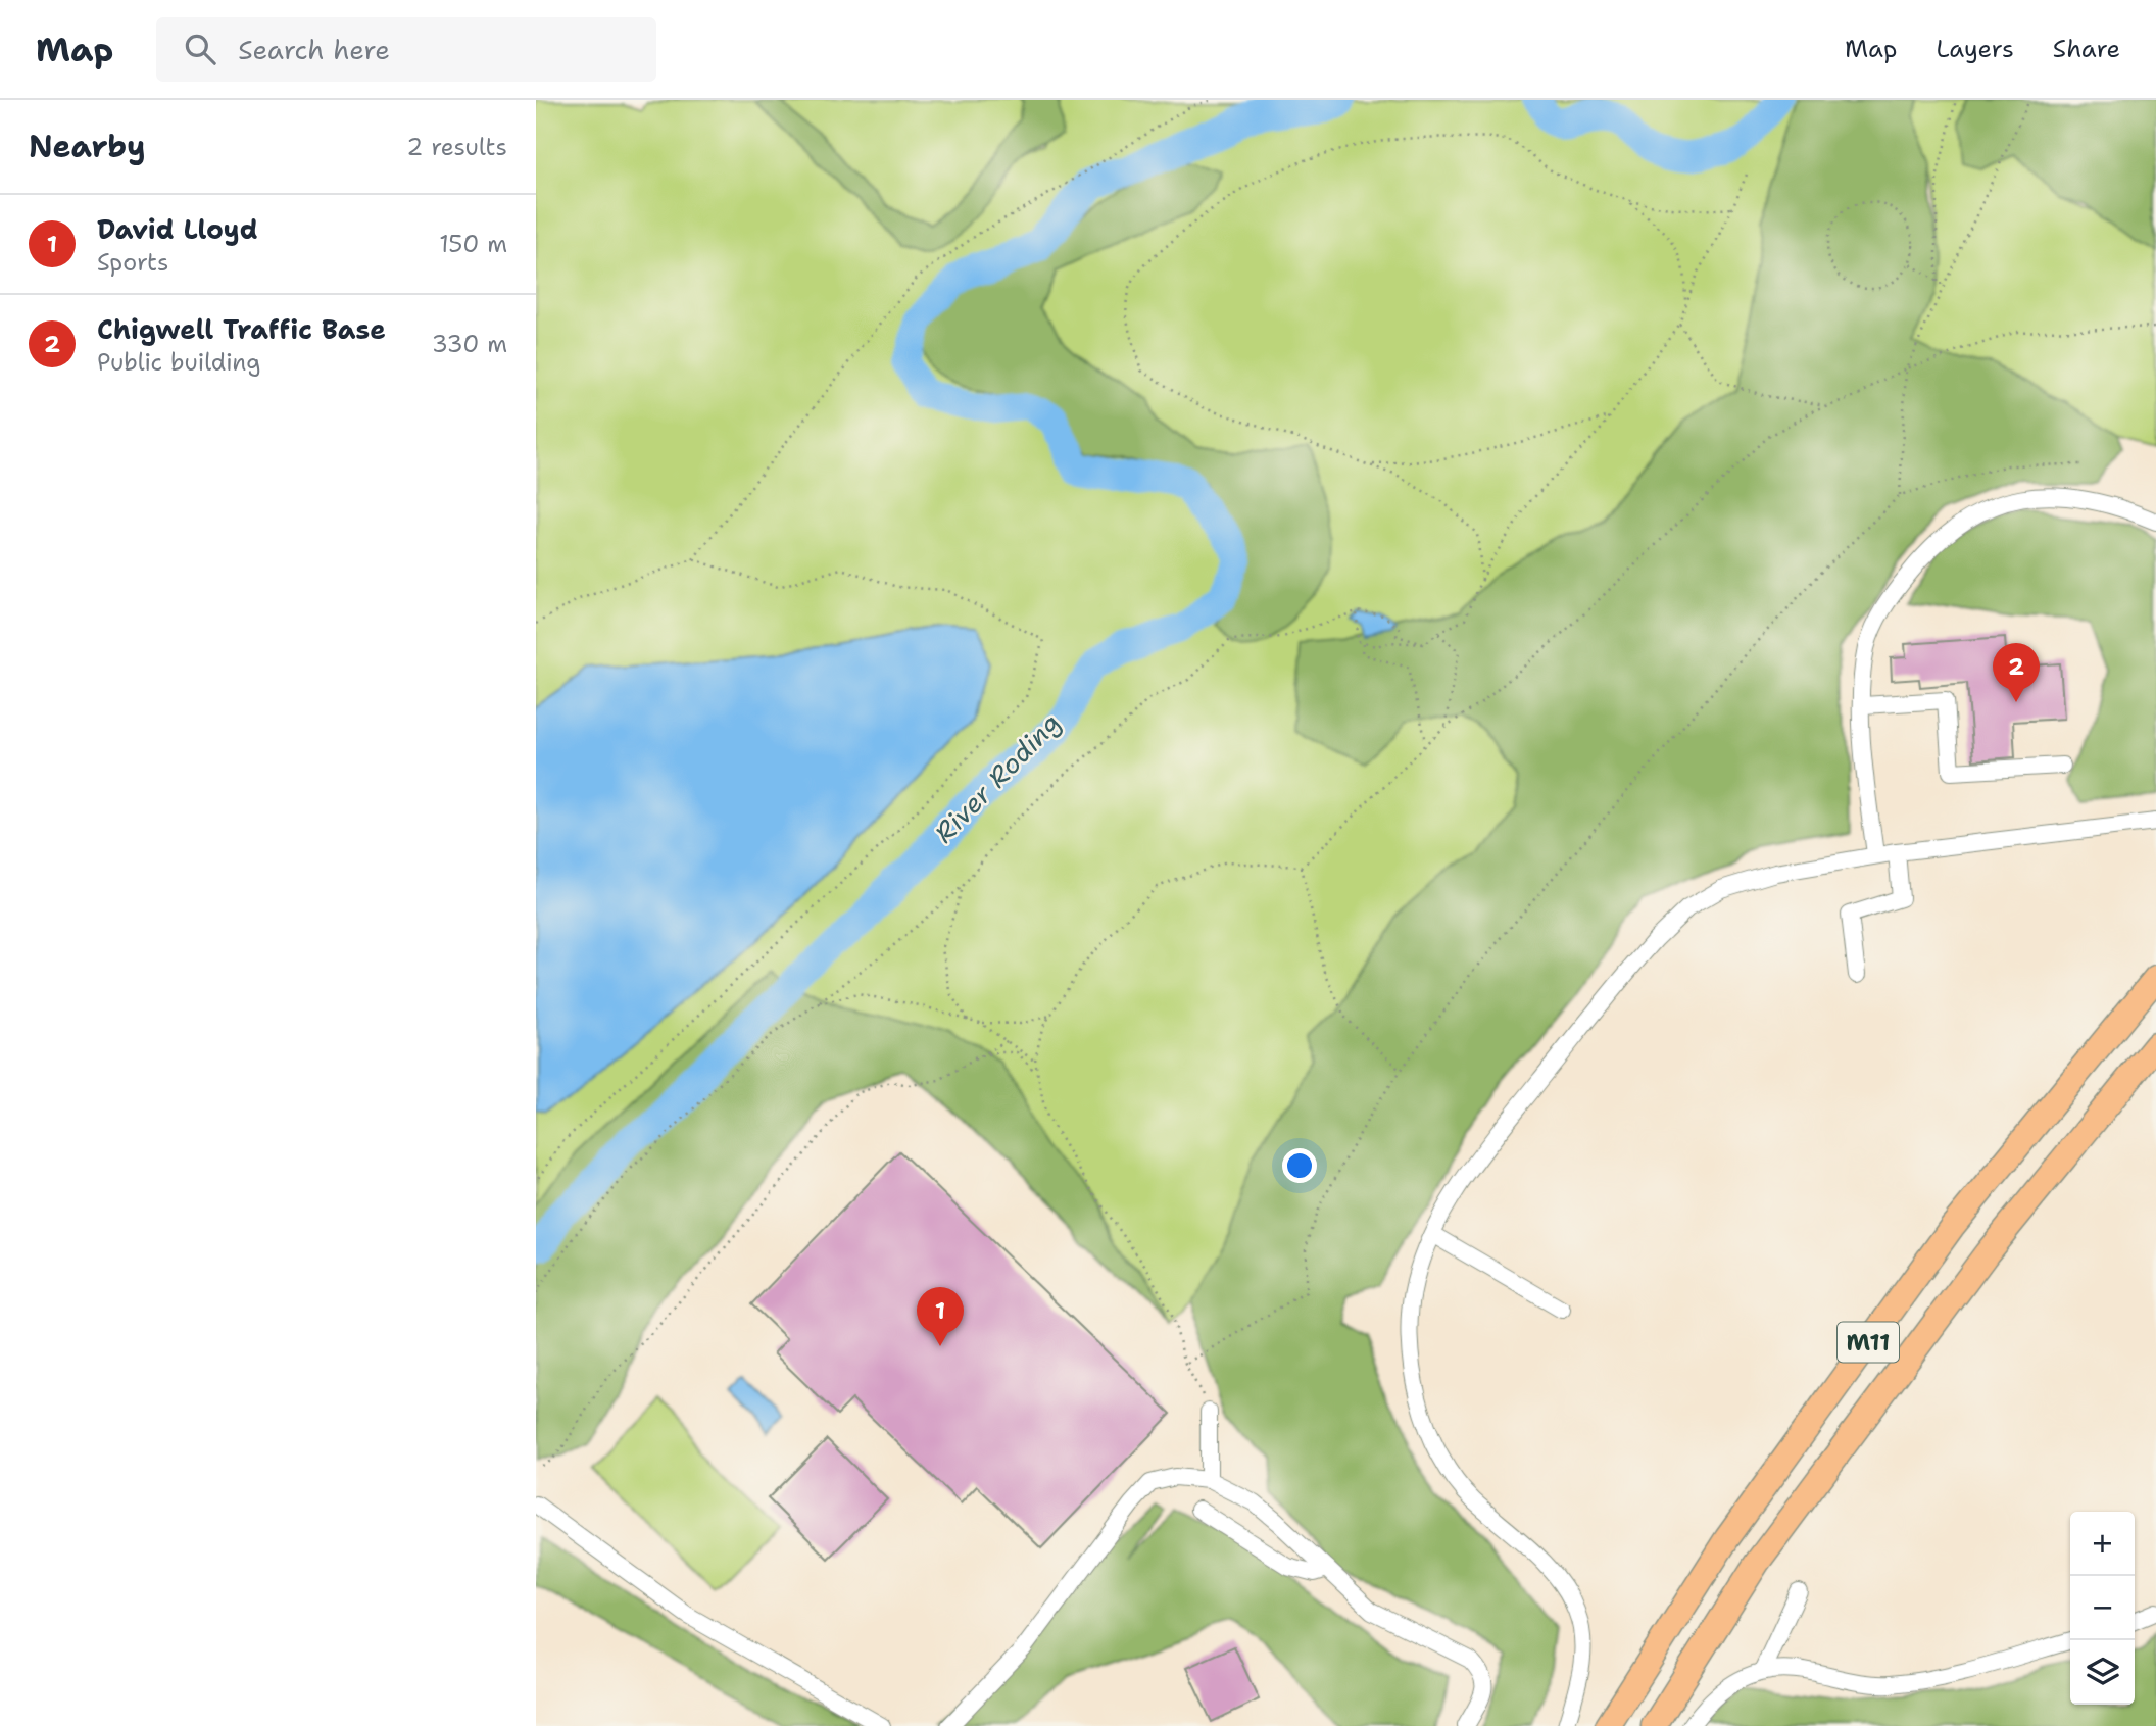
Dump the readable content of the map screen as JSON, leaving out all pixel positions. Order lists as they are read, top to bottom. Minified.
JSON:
{"streets":{"highway":["M11"]},"water":["River Roding"],"page":{"header":"Map","search":"Search here","nav":["Map","Layers","Share"],"heading":["Nearby","2 results"],"list":[{"mark":"1","name":"David Lloyd","note":"Sports","value":"150 m"},{"mark":"2","name":"Chigwell Traffic Base","note":"Public building","value":"330 m"}],"pins":["2","1"],"map_buttons":["+","−"]}}
